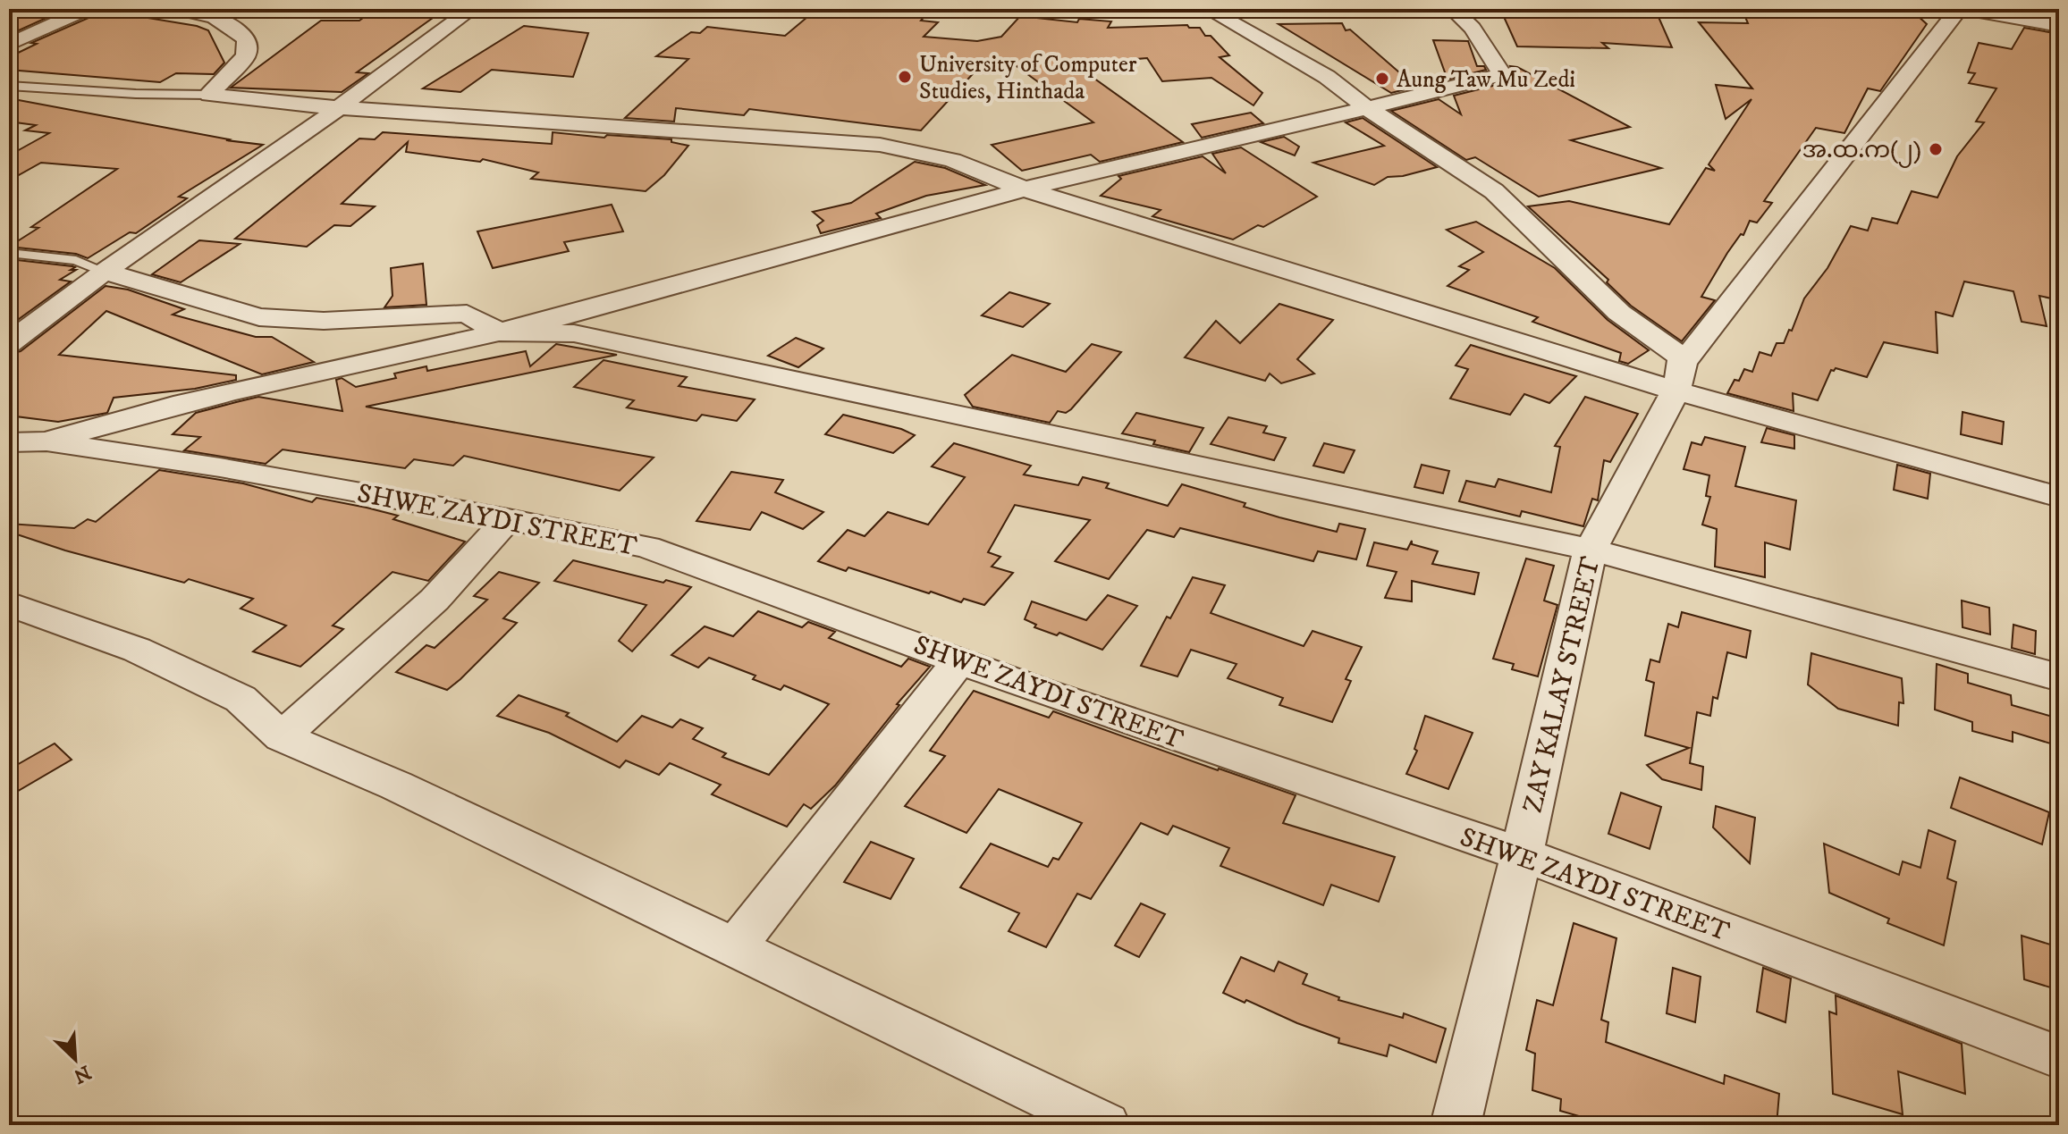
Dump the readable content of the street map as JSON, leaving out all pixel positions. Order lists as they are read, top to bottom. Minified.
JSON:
{"streets":{"street":["SHWE ZAYDI STREET","ZAY KALAY STREET"]},"crossings":[["SHWE ZAYDI STREET","ZAY KALAY STREET"]],"places":["University of Computer Studies, Hinthada","Aung Taw Mu Zedi","အ.ထ.က(၂)"],"north":"bottom right"}
